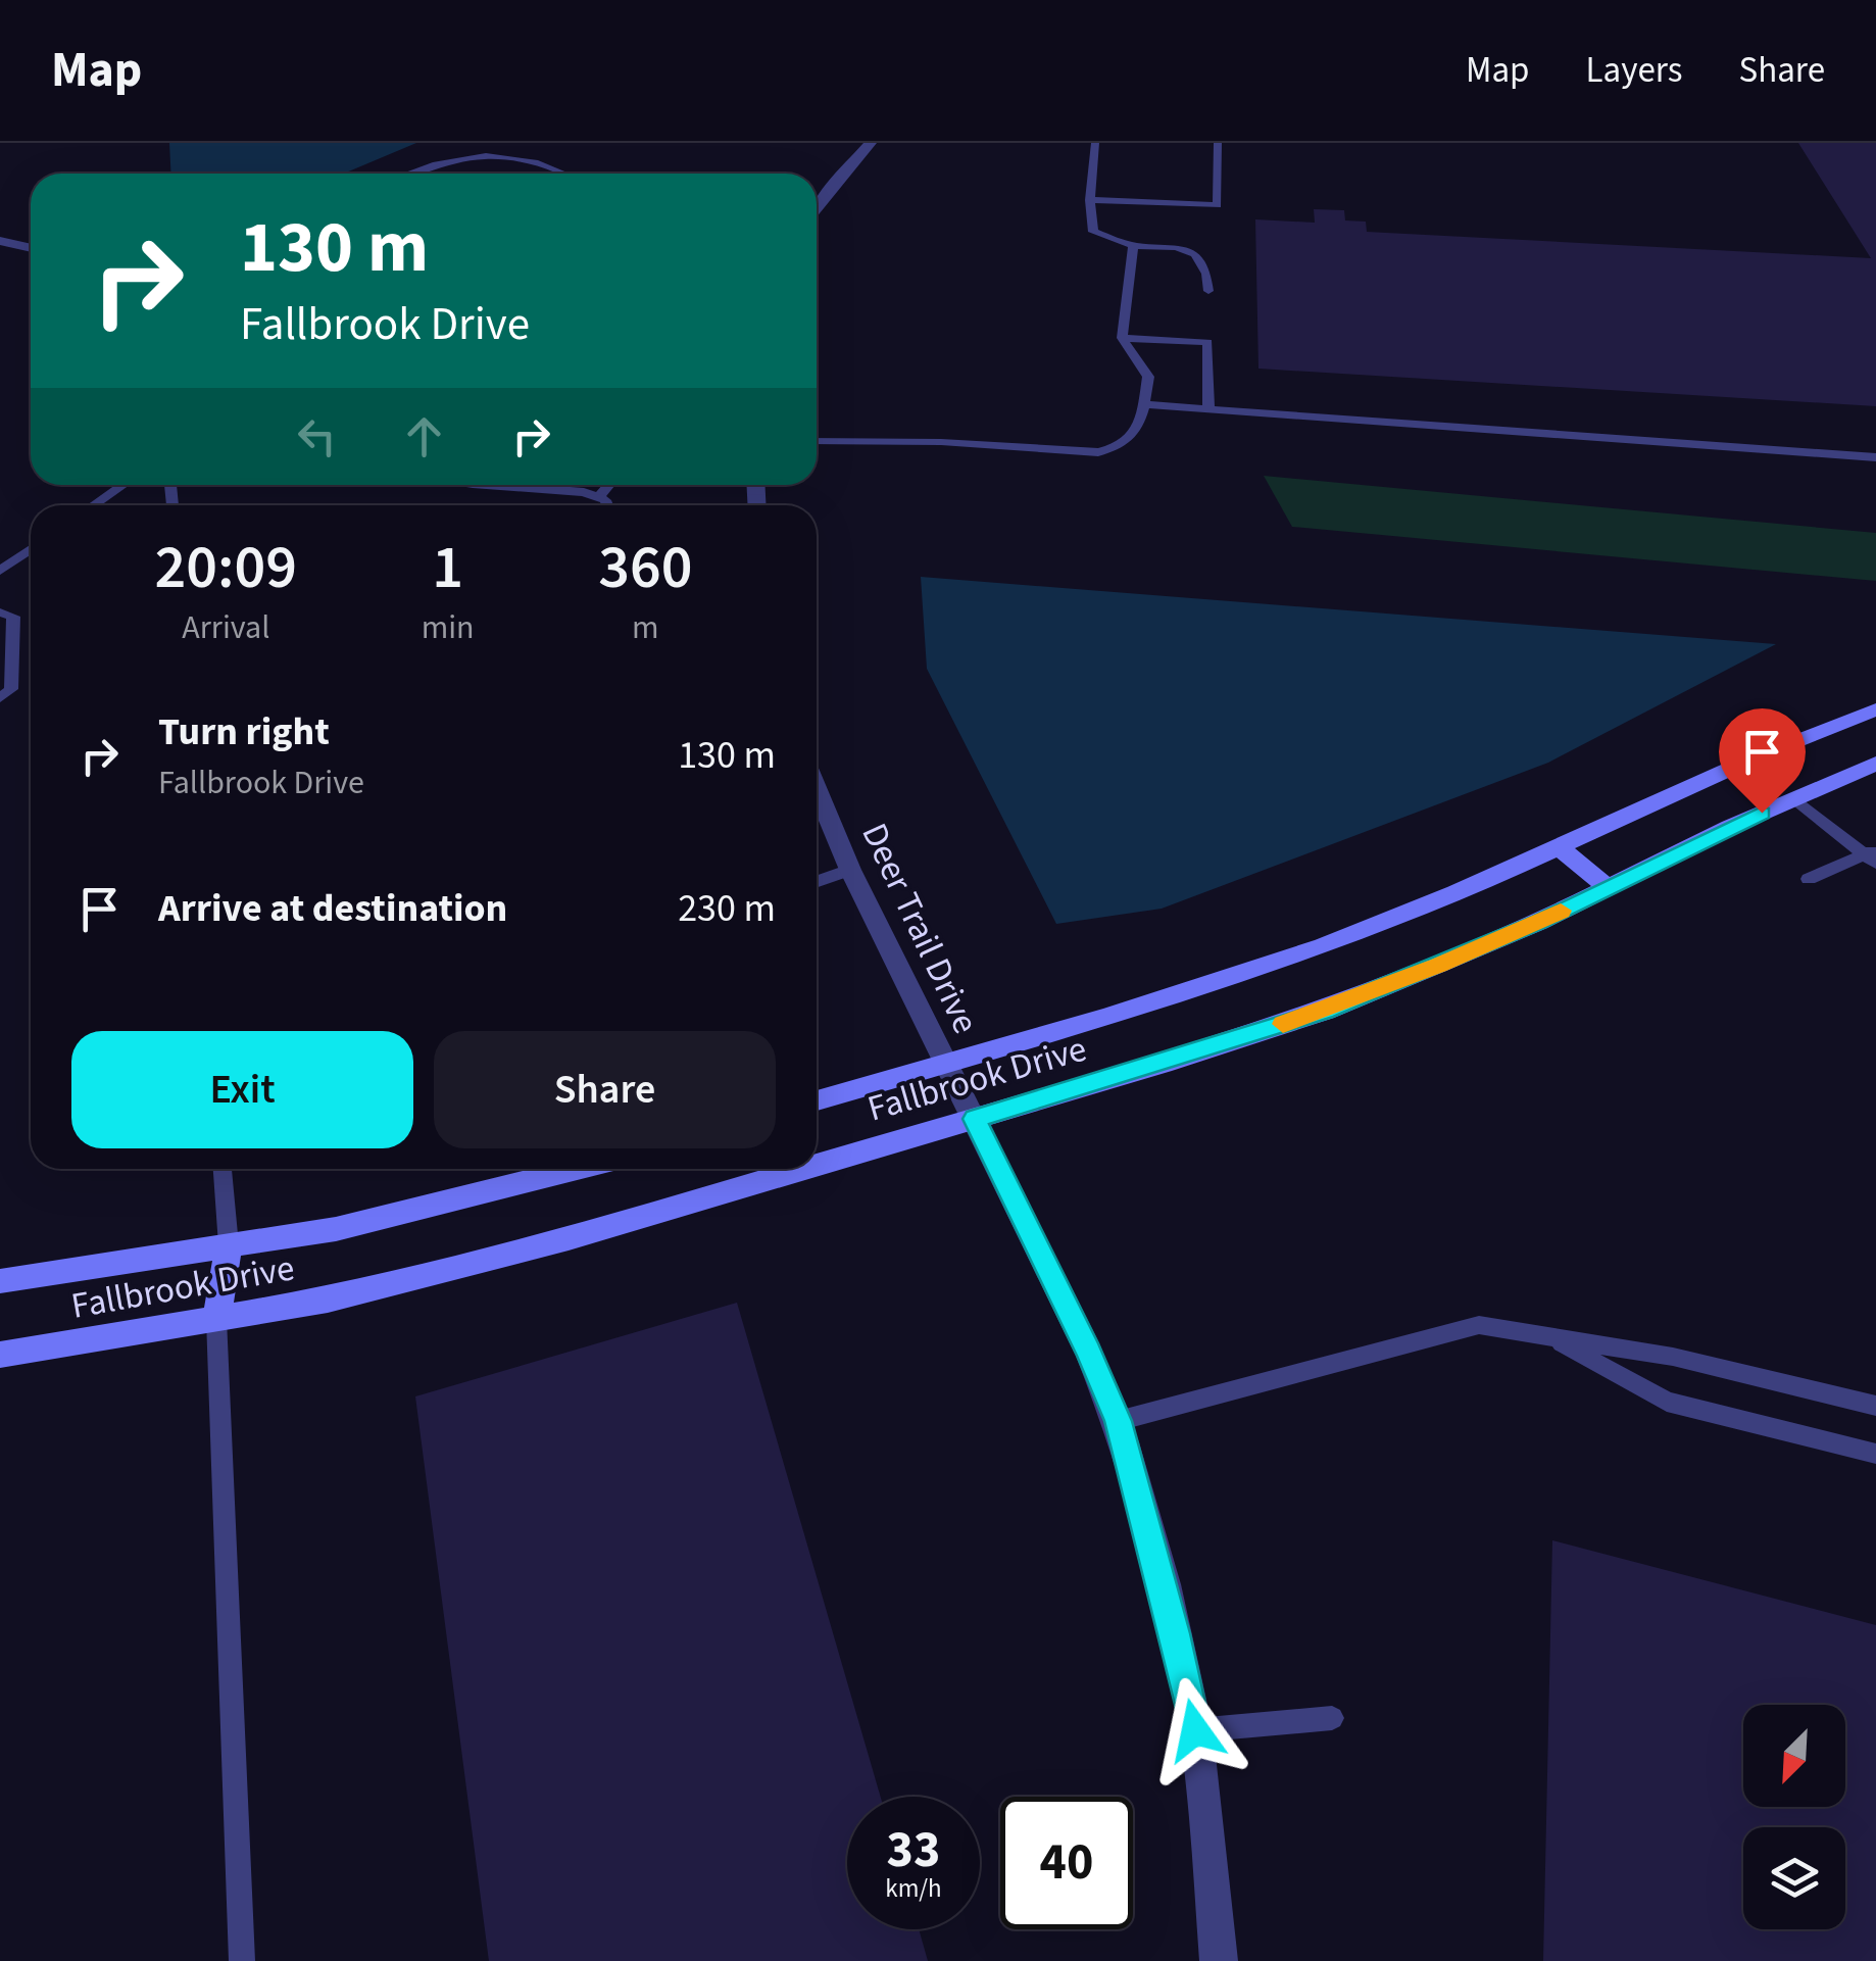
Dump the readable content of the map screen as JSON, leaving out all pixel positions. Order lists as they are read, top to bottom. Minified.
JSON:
{"streets":{"main road":["Fallbrook Drive"],"street":["Deer Trail Drive"]},"crossings":[["Deer Trail Drive","Fallbrook Drive"]],"north":"bottom left","page":{"header":"Map","nav":["Map","Layers","Share"],"turn":["130 m","Fallbrook Drive"],"eta":["20:09","Arrival","1","min","360","m"],"list":[{"name":"Turn right","note":"Fallbrook Drive","value":"130 m"},{"name":"Arrive at destination","value":"230 m"}],"buttons":["Exit","Share"],"speed":"33 km/h","limit":"40"}}
